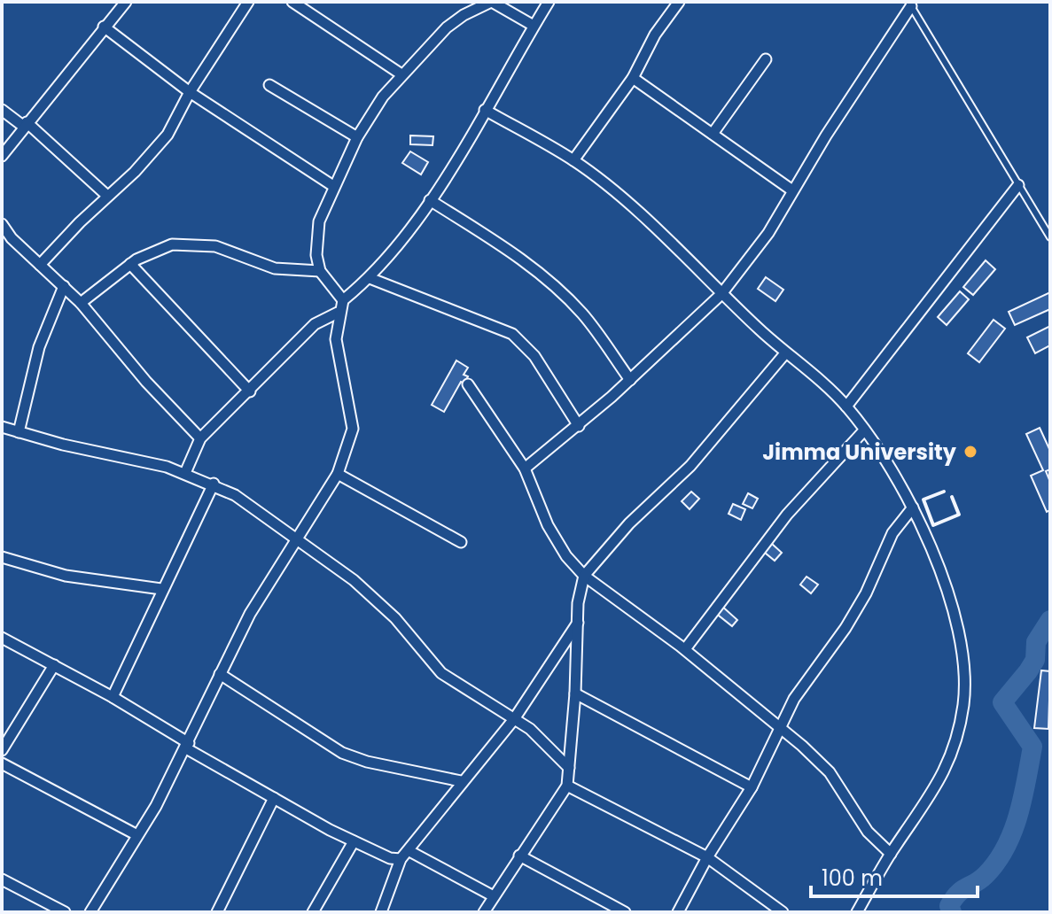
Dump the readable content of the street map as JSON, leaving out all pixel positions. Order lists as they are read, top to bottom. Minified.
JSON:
{"places":["Jimma University"],"scale_bar":"100 m"}
